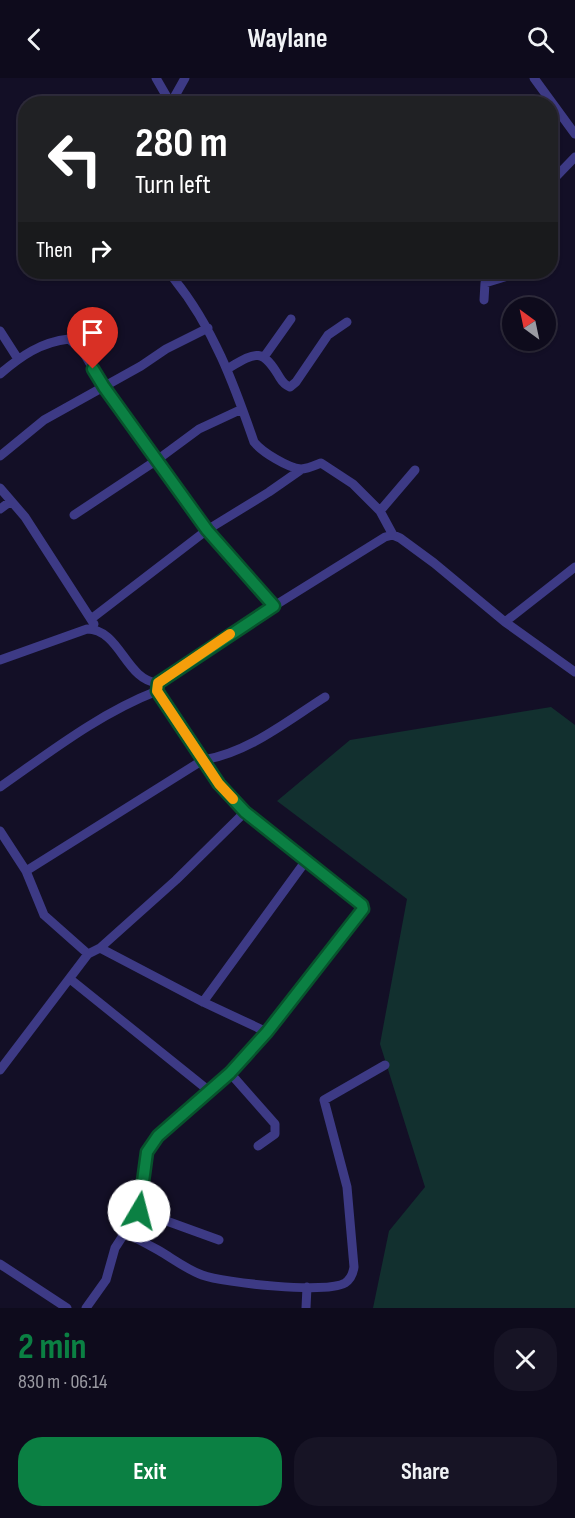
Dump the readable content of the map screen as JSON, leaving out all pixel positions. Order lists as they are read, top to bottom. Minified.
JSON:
{"north":"top left","page":{"header":"Waylane","turn":["280 m","Turn left"],"then":"Then","heading":["2 min","830 m · 06:14"],"buttons":["Exit","Share"]}}
